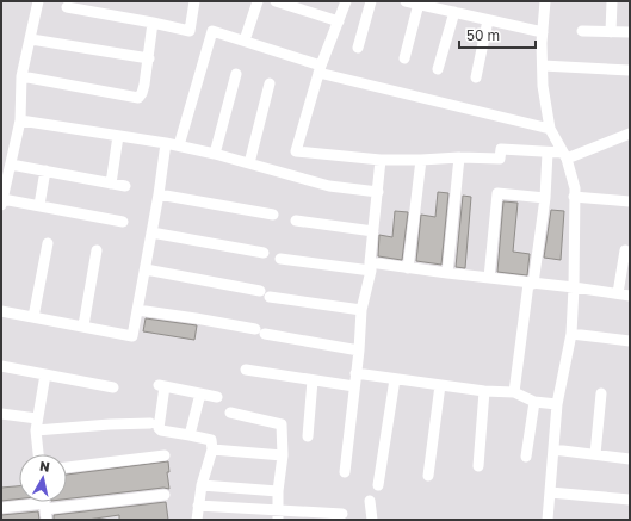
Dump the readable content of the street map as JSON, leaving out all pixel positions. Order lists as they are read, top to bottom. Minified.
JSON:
{"scale_bar":"50 m","north":"top"}
